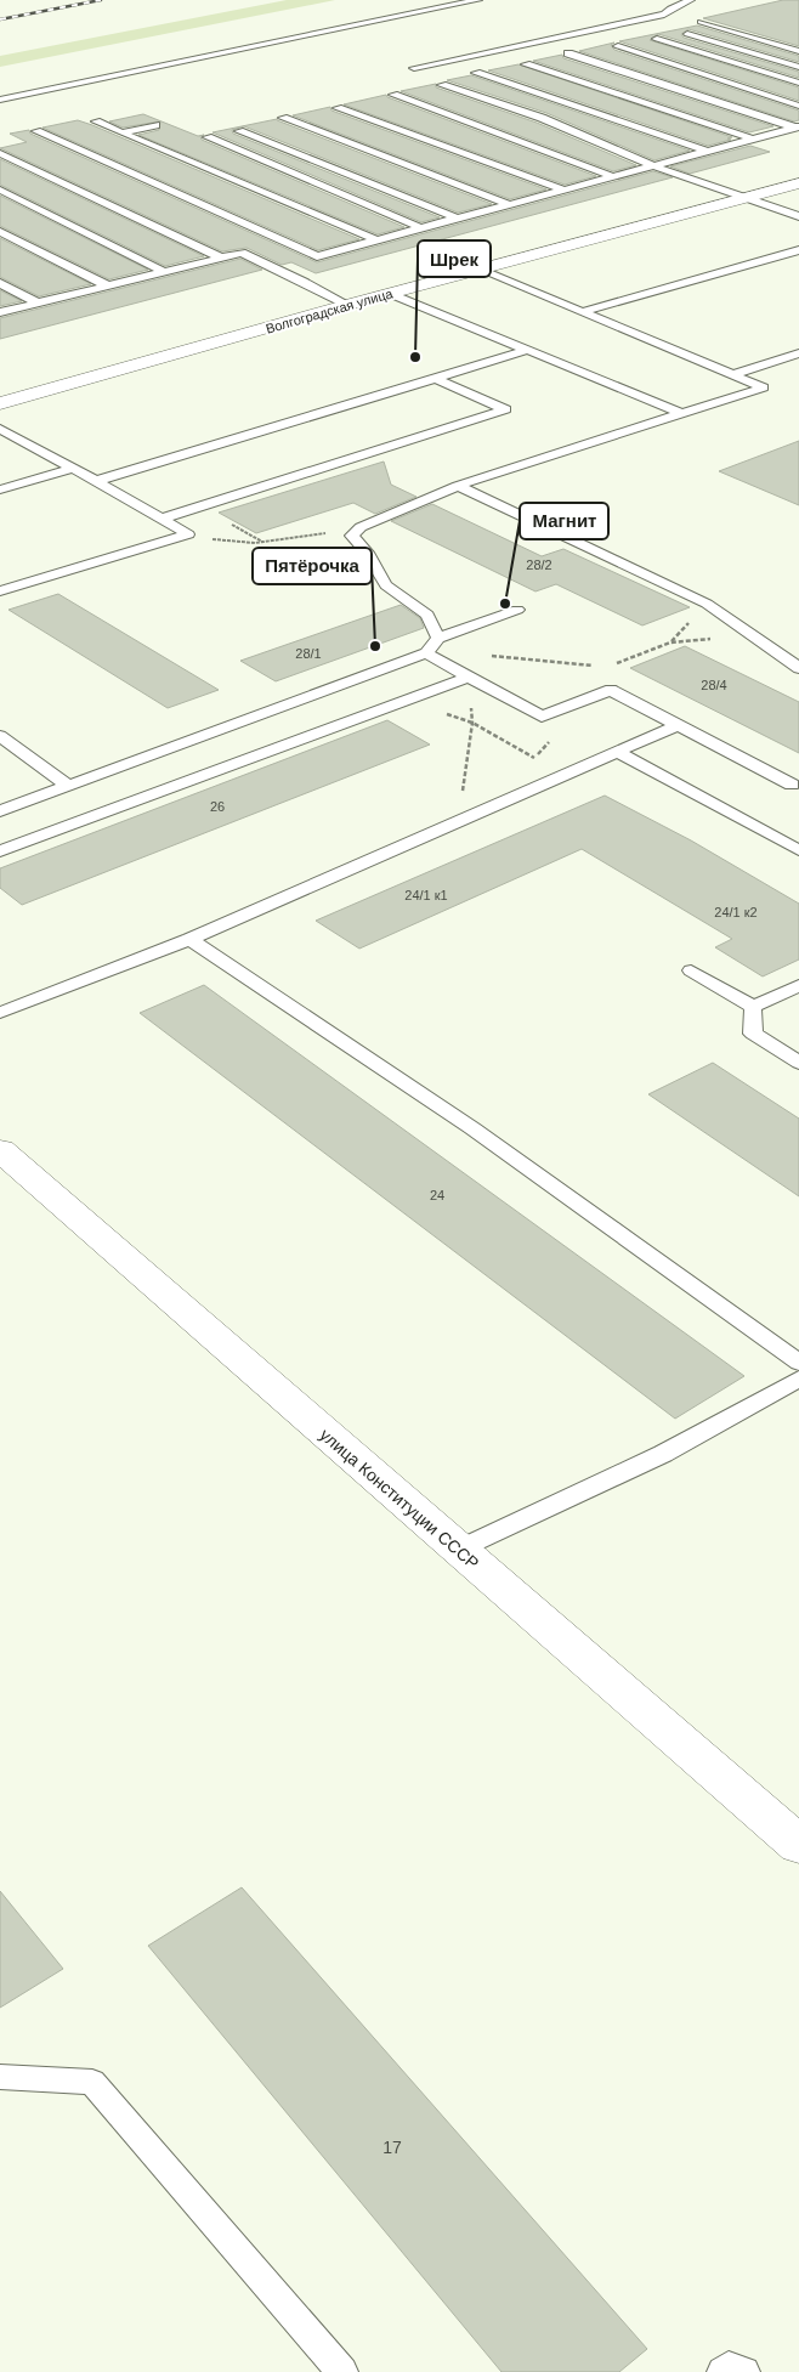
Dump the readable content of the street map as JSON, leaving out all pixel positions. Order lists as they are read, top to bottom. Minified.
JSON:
{"streets":{"main road":["Волгоградская улица","улица Конституции СССР"]},"places":["Шрек","Магнит","Пятёрочка"],"house_numbers":["28/2","28/1","28/4","26","24/1 к1","24/1 к2","24","17"]}
